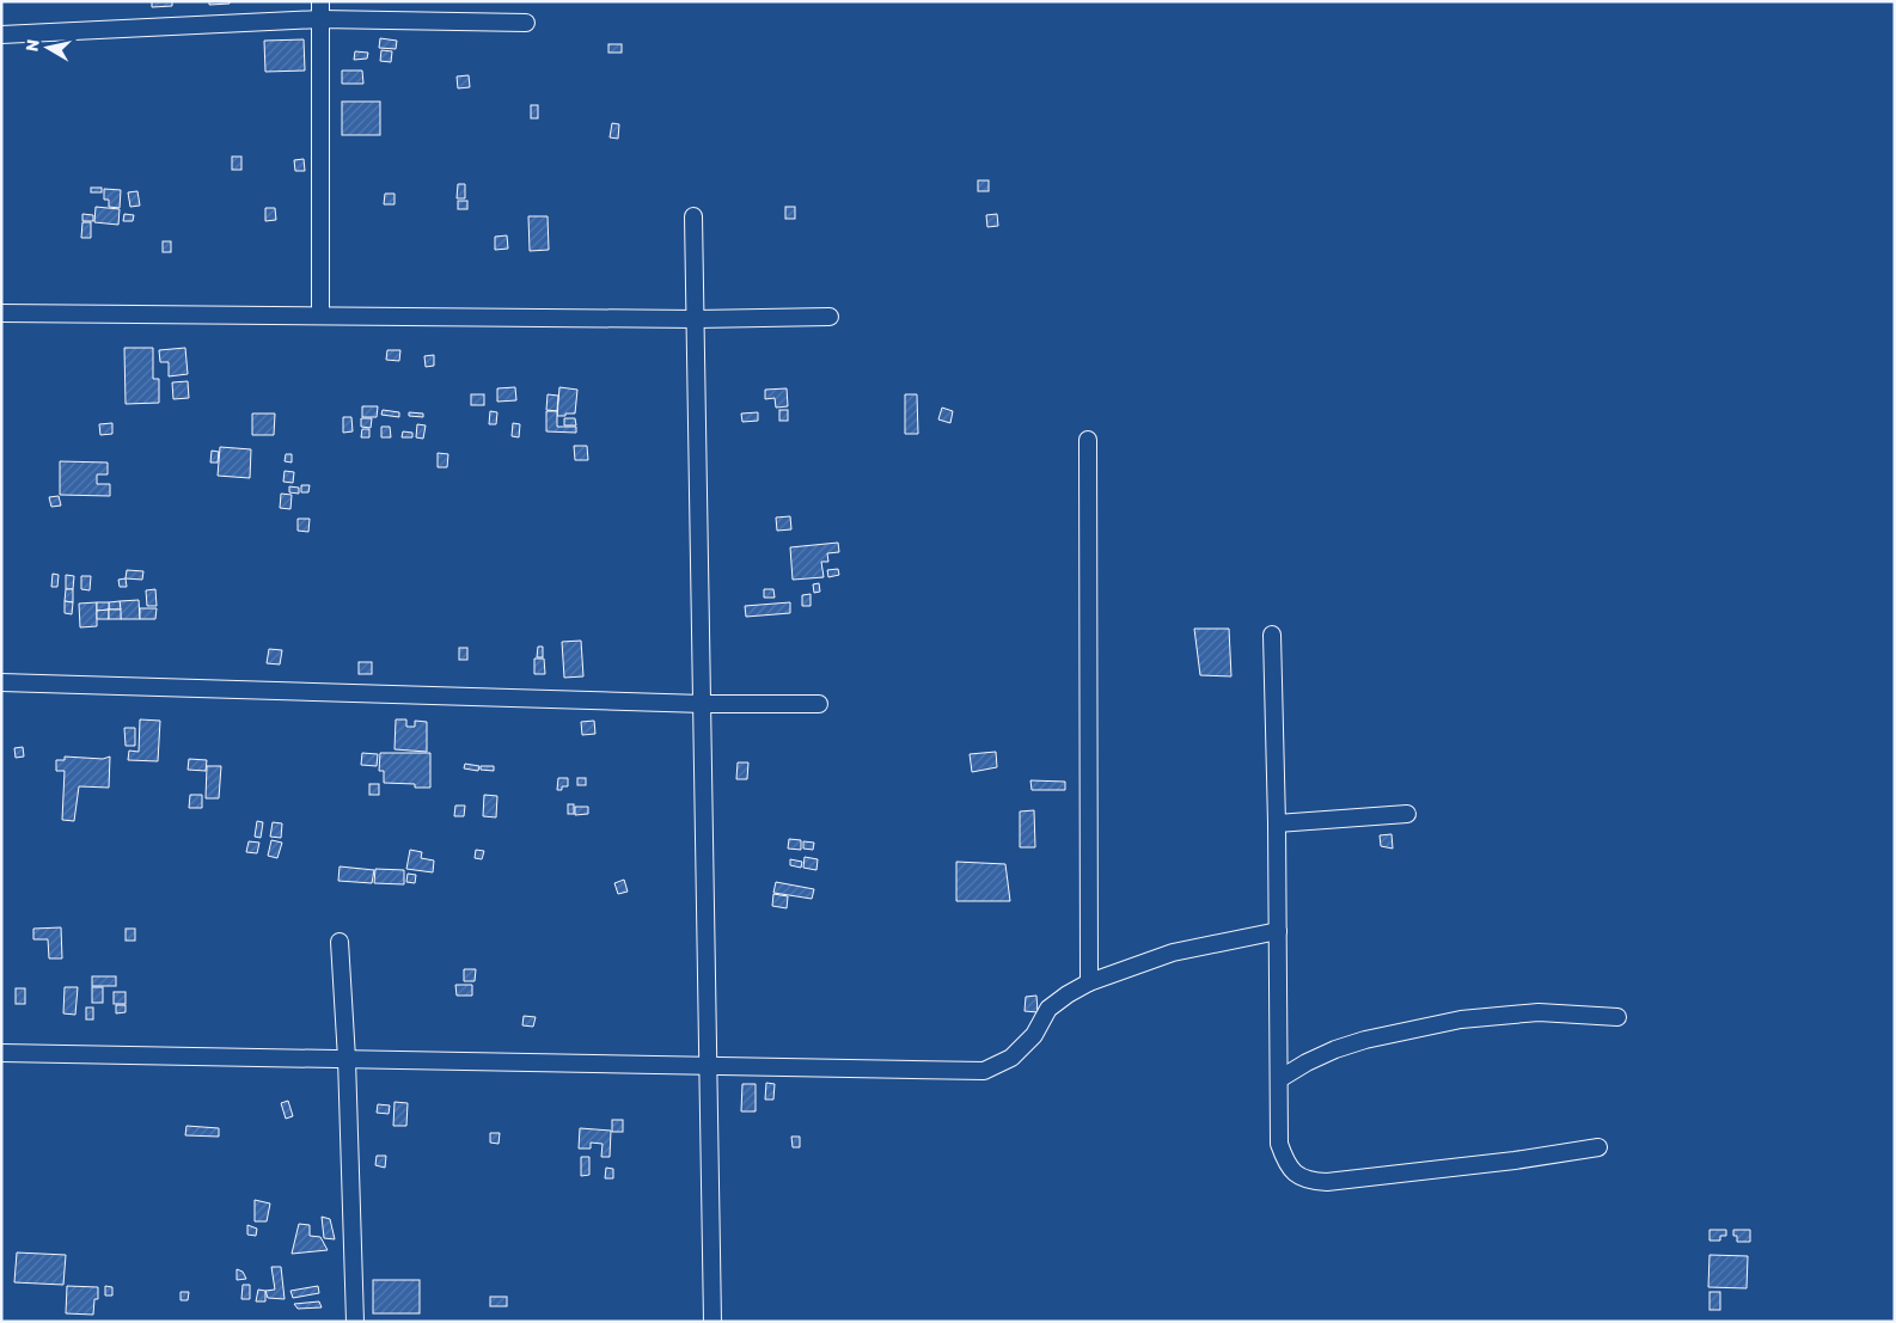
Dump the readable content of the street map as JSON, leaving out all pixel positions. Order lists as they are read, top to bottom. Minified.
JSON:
{"north":"left"}
